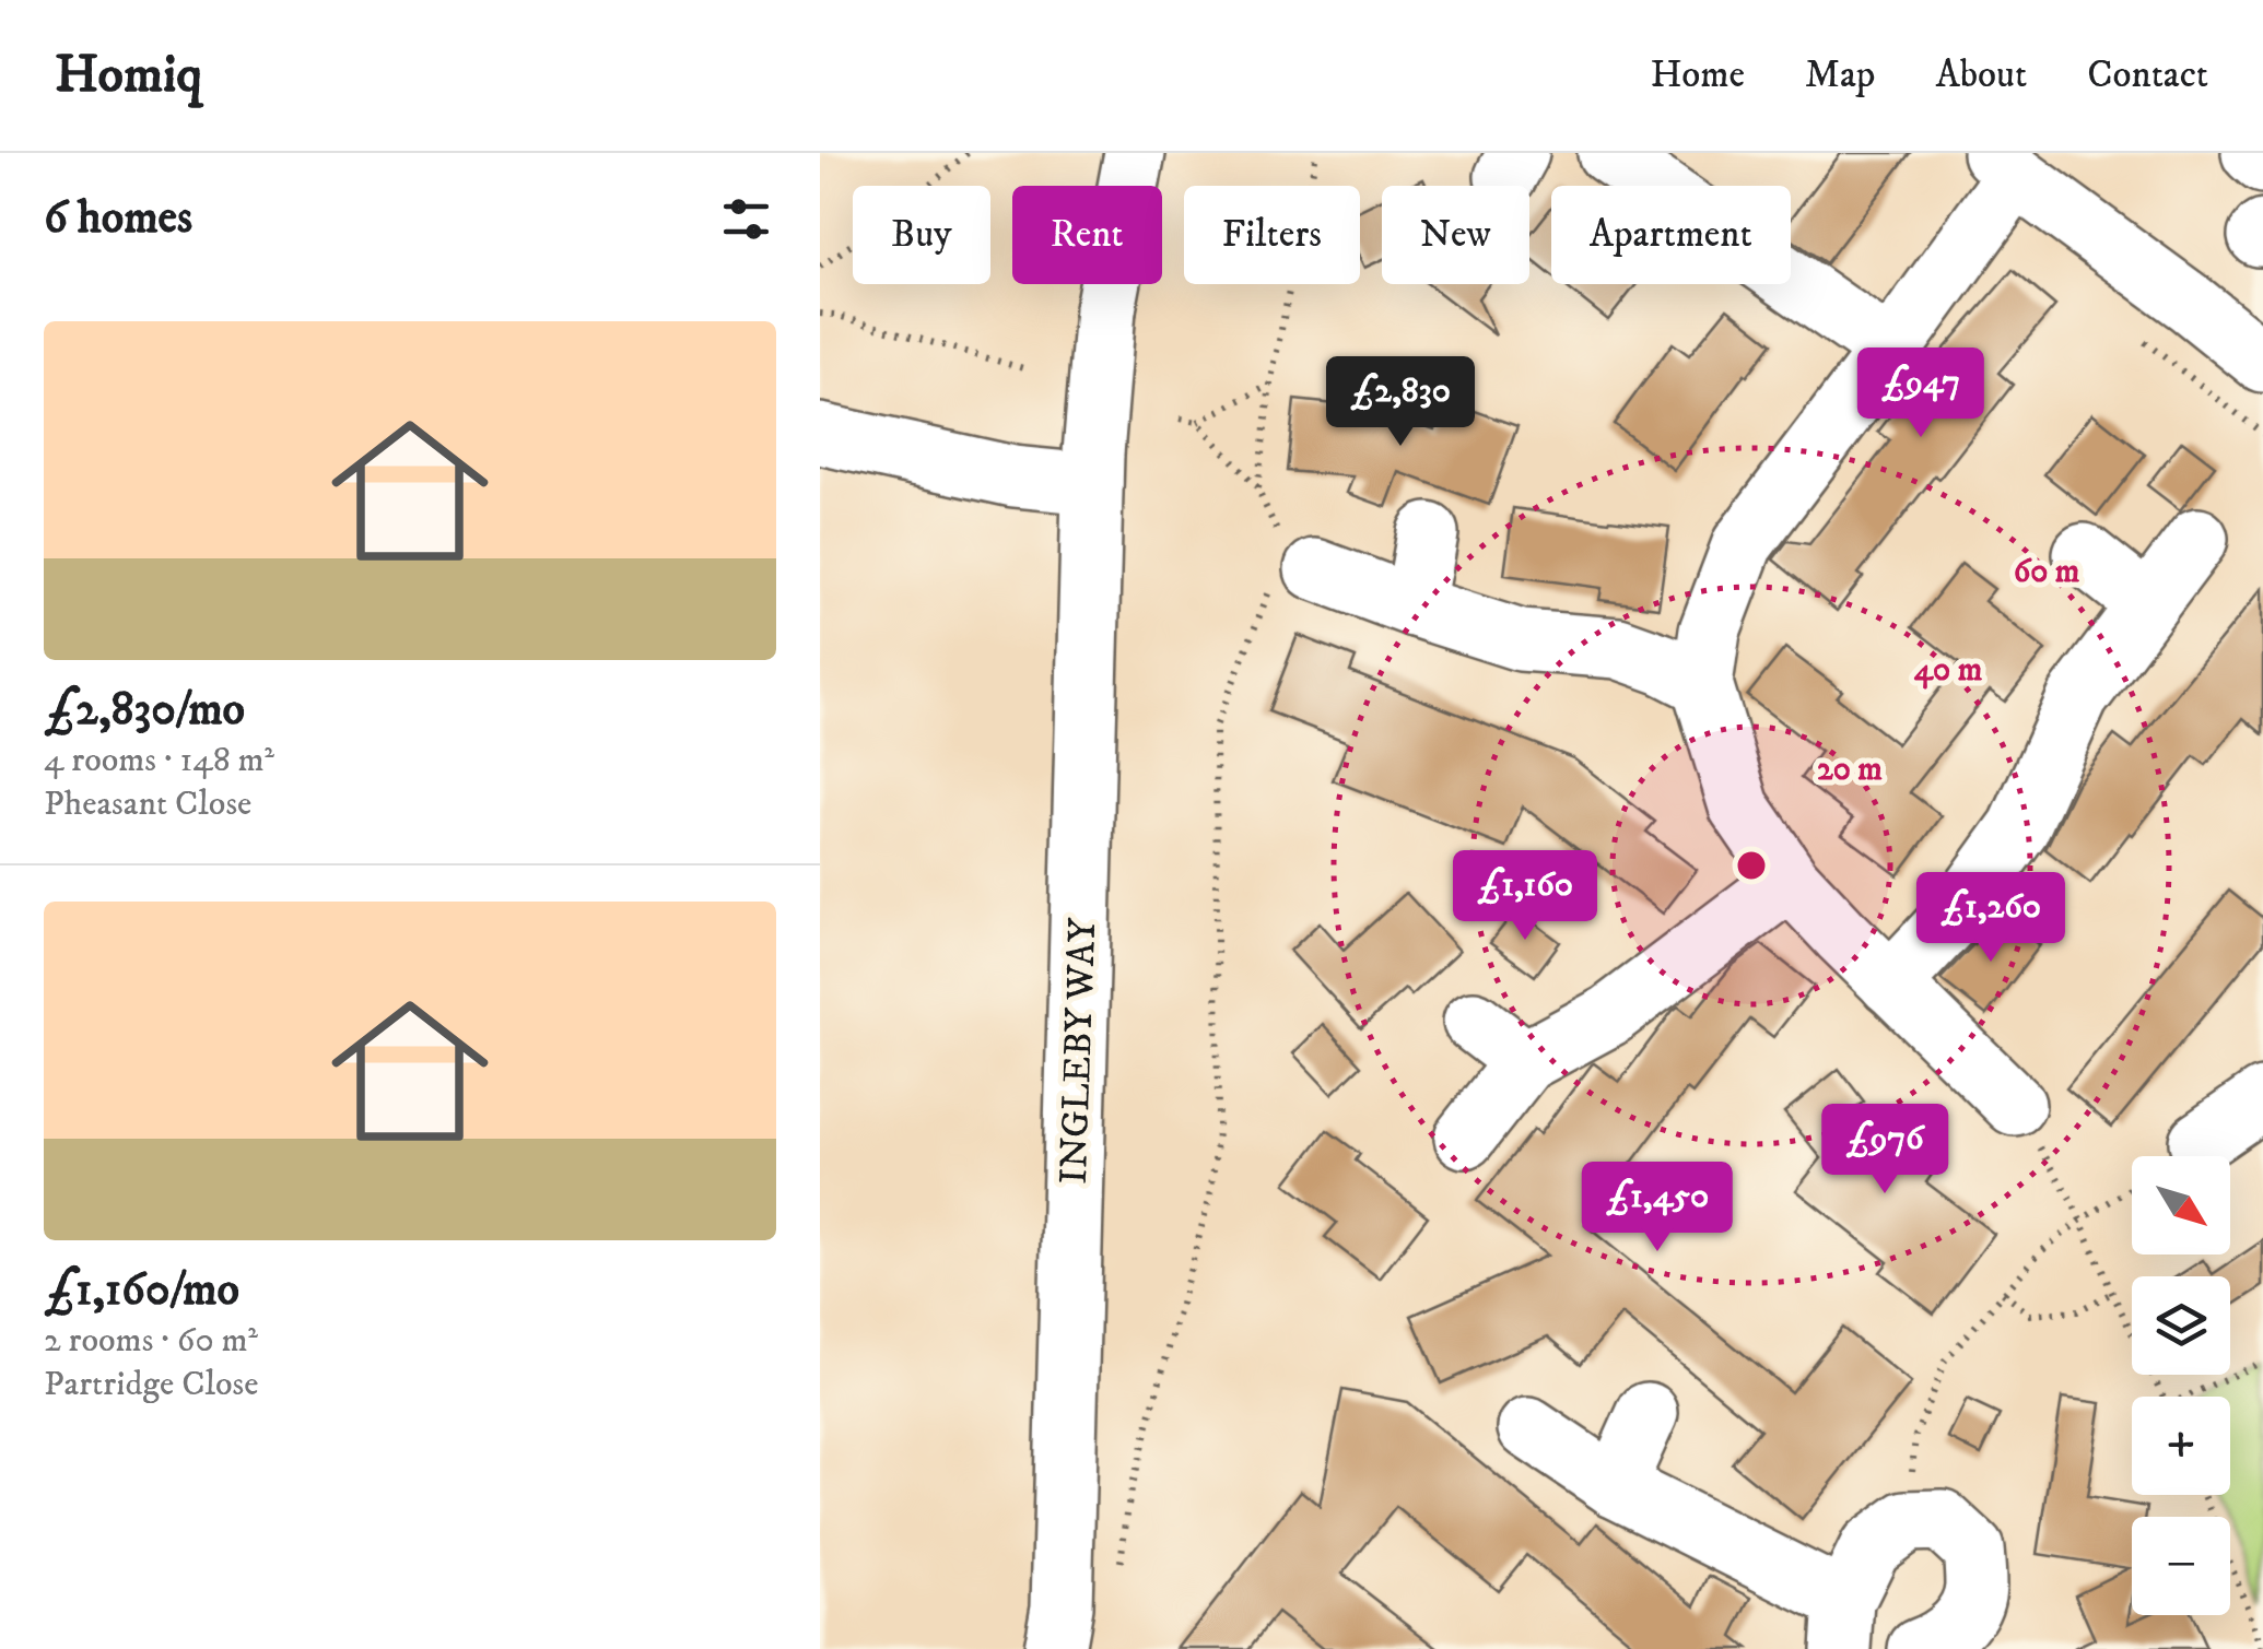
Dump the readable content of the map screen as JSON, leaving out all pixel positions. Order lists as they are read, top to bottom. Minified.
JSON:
{"streets":{"street":["INGLEBY WAY"]},"north":"bottom right","page":{"header":"Homiq","nav":["Home","Map","About","Contact"],"heading":"6 homes","chip":["Buy","Rent","Filters","New","Apartment"],"list":[{"name":"£2,830/mo","note":"4 rooms · 148 m² · Pheasant Close"},{"name":"£1,160/mo","note":"2 rooms · 60 m² · Partridge Close"}],"price":["£947","£2,830","£1,160","£1,260","£976","£1,450"],"map_buttons":["+","−"]},"rings":["60 m","40 m","20 m"]}
